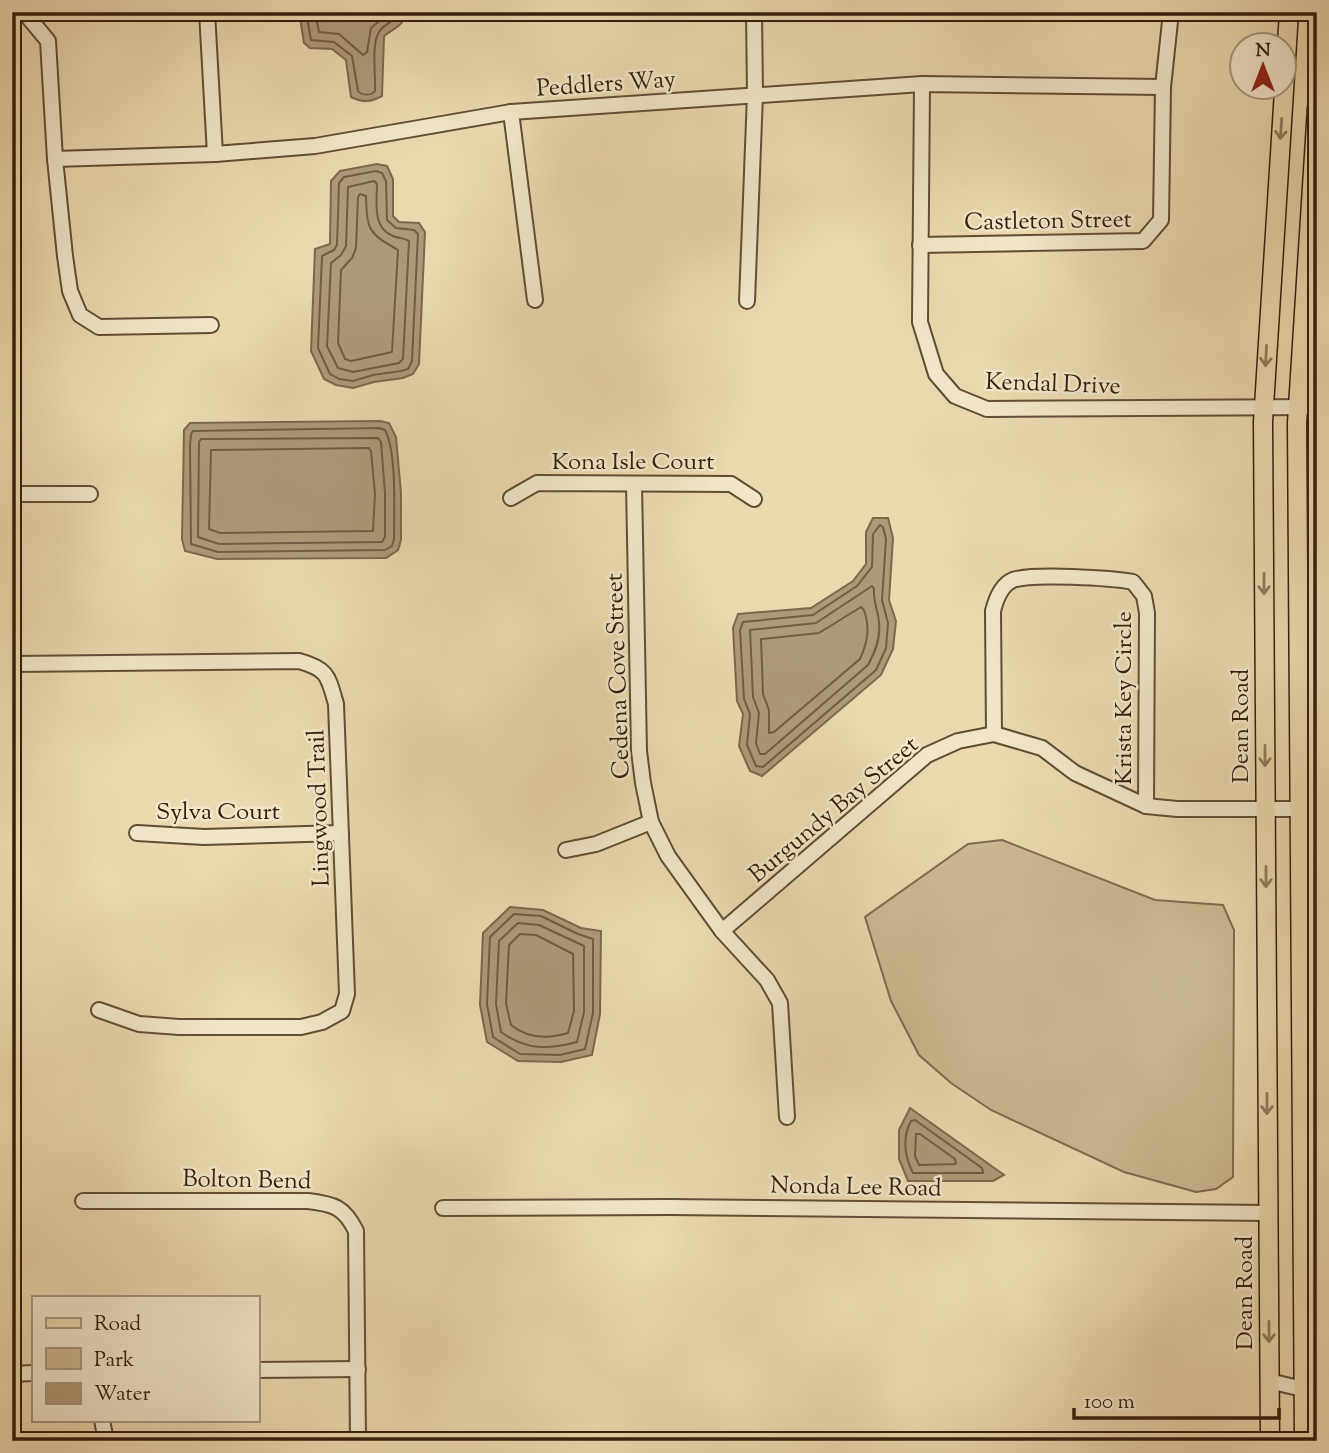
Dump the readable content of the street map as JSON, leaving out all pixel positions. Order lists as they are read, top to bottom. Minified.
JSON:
{"streets":{"main road":["Dean Road"],"street":["Peddlers Way","Castleton Street","Kendal Drive","Kona Isle Court","Cedena Cove Street","Krista Key Circle","Lingwood Trail","Burgundy Bay Street","Sylva Court","Bolton Bend","Nonda Lee Road"]},"crossings":[["Peddlers Way","Castleton Street"],["Peddlers Way","Kendal Drive"],["Castleton Street","Kendal Drive"],["Kendal Drive","Dean Road"],["Kona Isle Court","Cedena Cove Street"],["Cedena Cove Street","Burgundy Bay Street"],["Krista Key Circle","Burgundy Bay Street"],["Dean Road","Burgundy Bay Street"],["Dean Road","Nonda Lee Road"],["Lingwood Trail","Sylva Court"]],"legend":["Road","Park","Water"],"scale_bar":"100 m","north":"top"}
